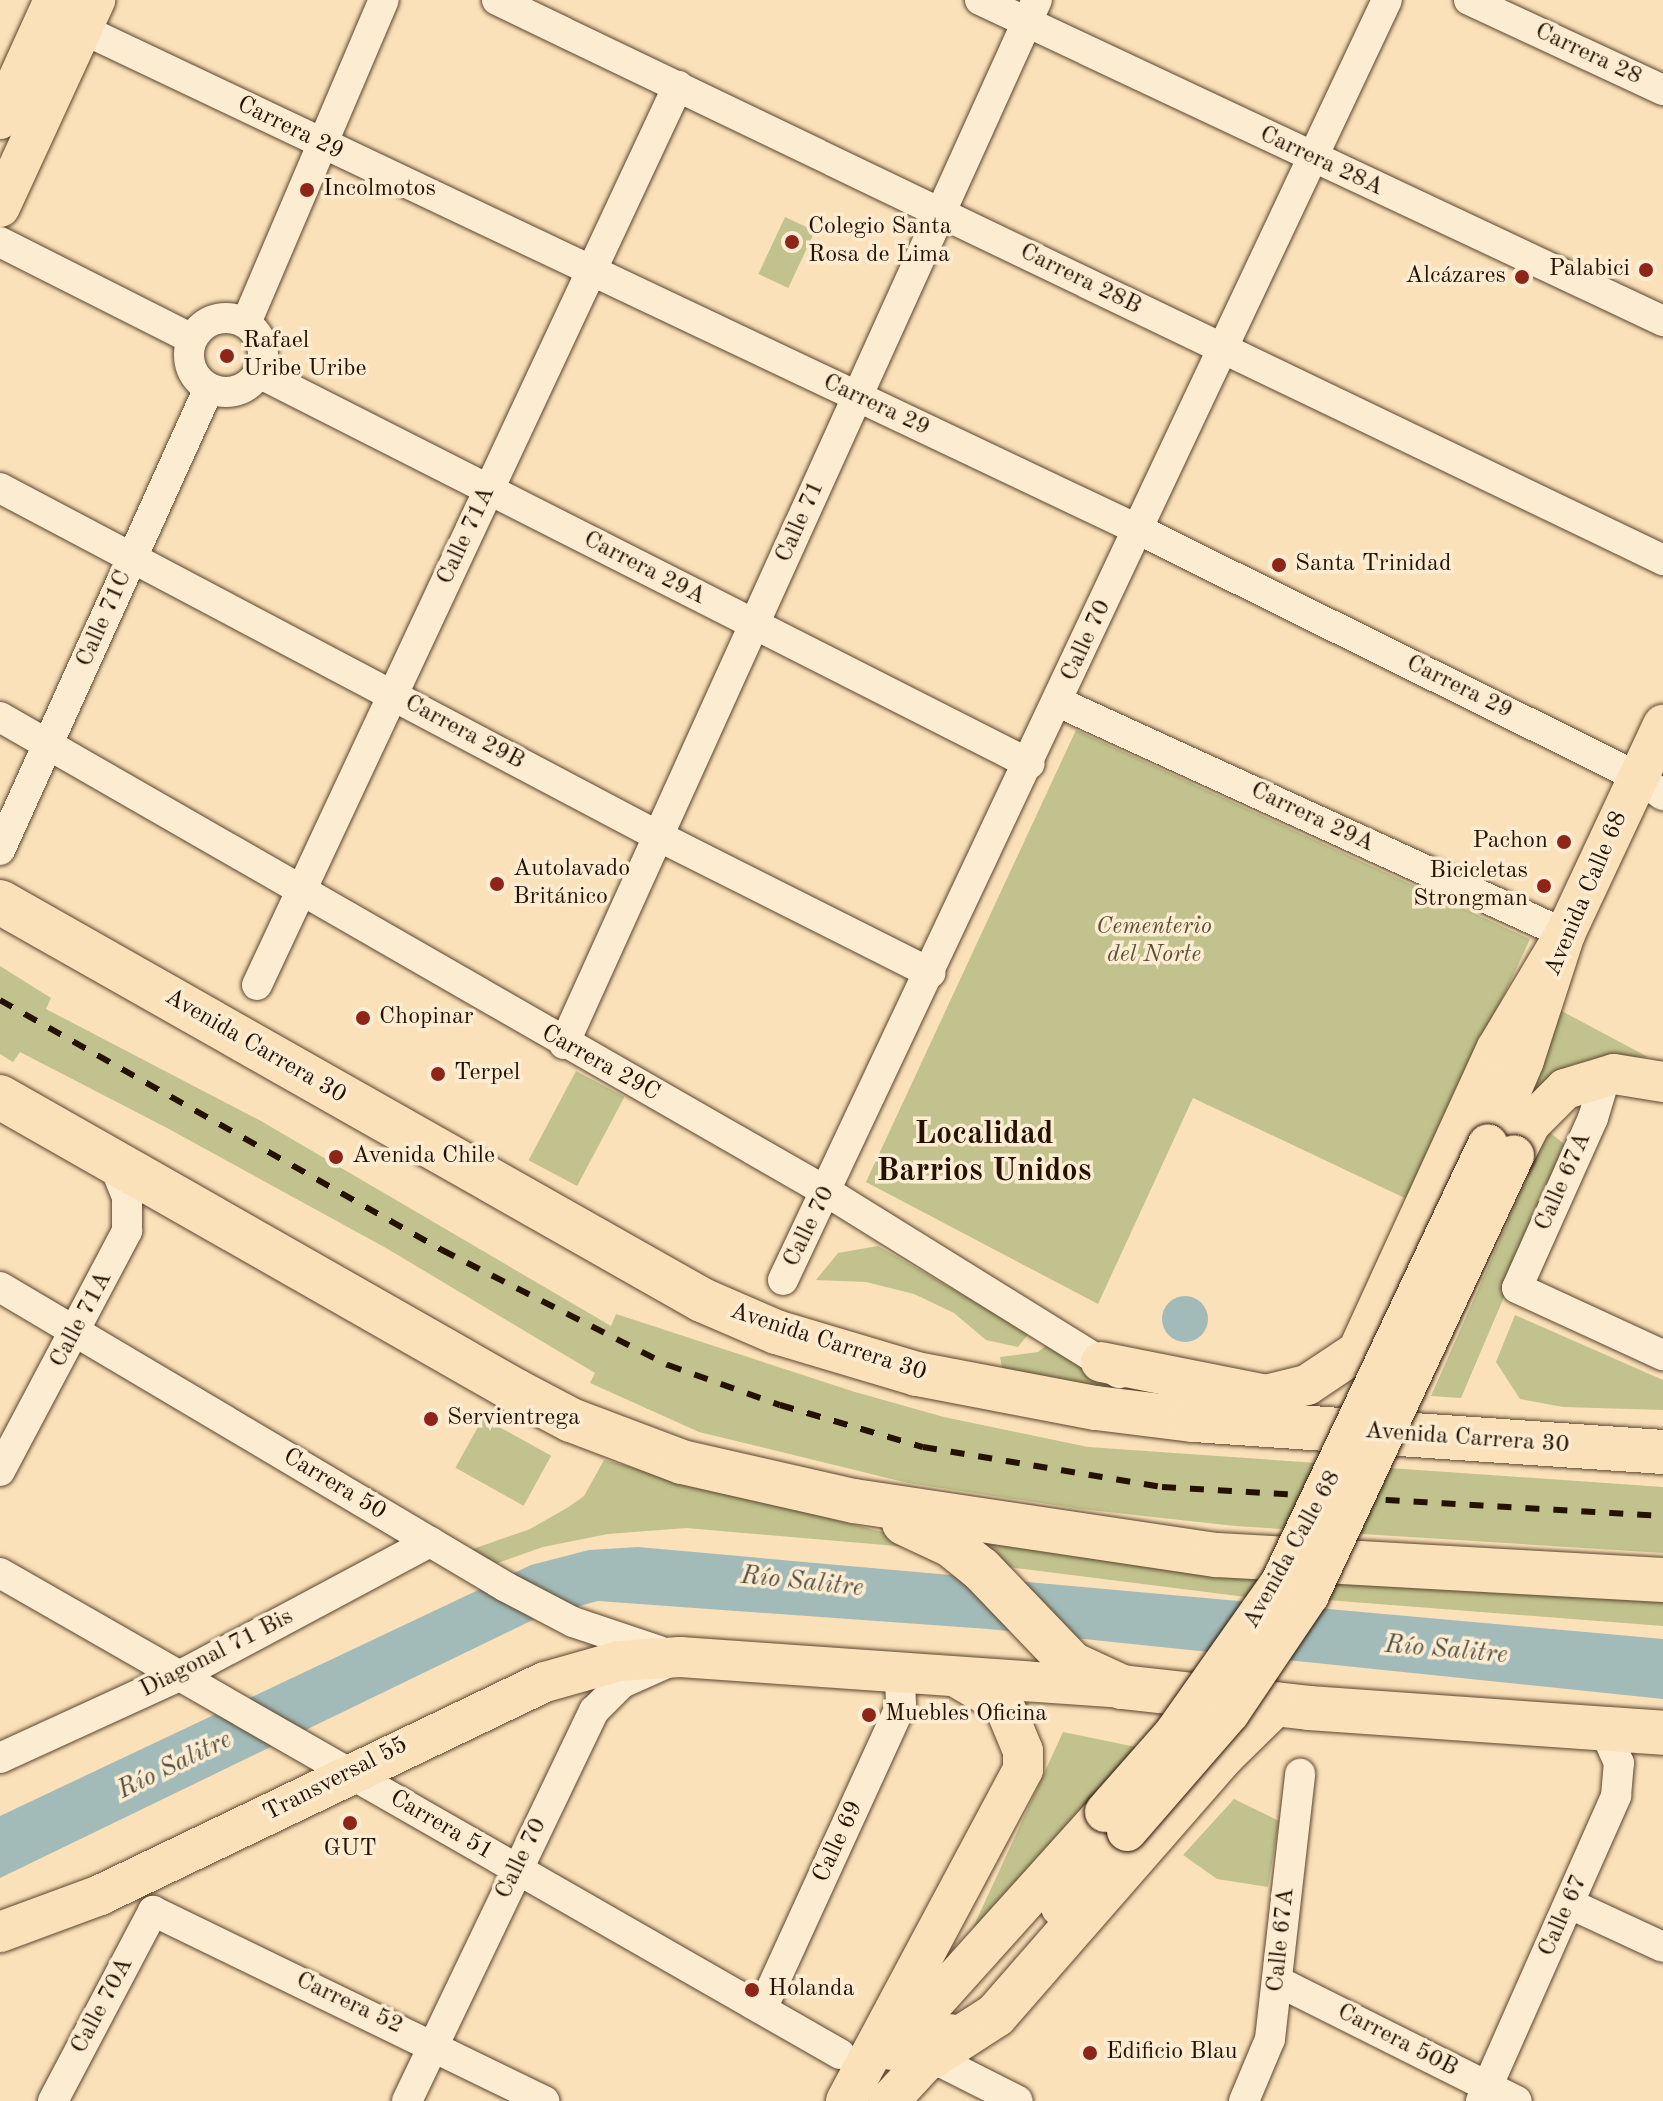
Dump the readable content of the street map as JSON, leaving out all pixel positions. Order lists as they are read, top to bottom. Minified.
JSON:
{"streets":{"highway":["Avenida Carrera 30"],"main road":["Avenida Calle 68","Transversal 55"],"street":["Carrera 28","Carrera 29","Carrera 28A","Carrera 28B","Calle 71","Calle 71A","Carrera 29A","Calle 71C","Calle 70","Carrera 29B","Carrera 29C","Calle 67A","Carrera 50","Diagonal 71 Bis","Carrera 51","Calle 69","Calle 67","Carrera 52","Calle 70A","Carrera 50B"]},"crossings":[["Carrera 29","Calle 71"],["Carrera 29","Calle 71A"],["Carrera 29","Calle 70"],["Carrera 29","Avenida Calle 68"],["Carrera 28A","Calle 71"],["Carrera 28A","Calle 70"],["Carrera 28B","Calle 71"],["Carrera 28B","Calle 71A"],["Carrera 28B","Calle 70"],["Calle 71","Carrera 29A"],["Calle 71","Carrera 29B"],["Calle 71","Carrera 29C"],["Calle 71A","Carrera 29A"],["Calle 71A","Carrera 29B"],["Calle 71A","Carrera 29C"],["Calle 71A","Carrera 50"],["Carrera 29A","Calle 71C"],["Carrera 29A","Calle 70"],["Carrera 29A","Avenida Calle 68"],["Calle 71C","Carrera 29B"],["Calle 71C","Carrera 29C"],["Calle 70","Carrera 29B"],["Calle 70","Carrera 29C"],["Calle 70","Carrera 50"],["Calle 70","Transversal 55"],["Calle 70","Carrera 51"],["Calle 70","Carrera 52"],["Avenida Carrera 30","Carrera 29C"],["Calle 67A","Carrera 50B"],["Carrera 50","Diagonal 71 Bis"],["Carrera 50","Transversal 55"],["Diagonal 71 Bis","Carrera 51"],["Transversal 55","Carrera 51"],["Carrera 51","Calle 69"],["Calle 67","Carrera 50B"],["Carrera 52","Calle 70A"]],"districts":["Localidad Barrios Unidos"],"water":["Río Salitre"],"parks":["Cementerio del Norte"],"places":["Incolmotos","Colegio Santa Rosa de Lima","Palabici","Alcázares","Rafael Uribe Uribe","Santa Trinidad","Pachon","Autolavado Británico","Bicicletas Strongman","Chopinar","Terpel","Avenida Chile","Servientrega","Muebles Oficina","GUT","Holanda","Edificio Blau"]}
